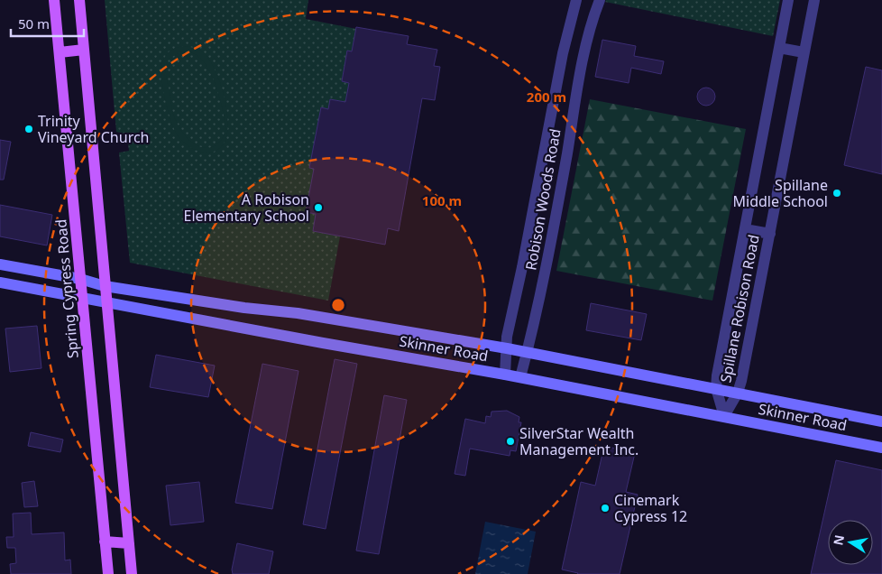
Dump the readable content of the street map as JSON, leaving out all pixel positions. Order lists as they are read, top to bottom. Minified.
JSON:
{"streets":{"main road":["Spring Cypress Road"],"street":["Robison Woods Road","Spillane Robison Road","Skinner Road"]},"crossings":[["Robison Woods Road","Skinner Road"],["Spring Cypress Road","Skinner Road"],["Spillane Robison Road","Skinner Road"]],"places":["Trinity Vineyard Church","Spillane Middle School","A Robison Elementary School","SilverStar Wealth Management Inc.","Cinemark Cypress 12"],"scale_bar":"50 m","north":"left","rings":["200 m","100 m"]}
